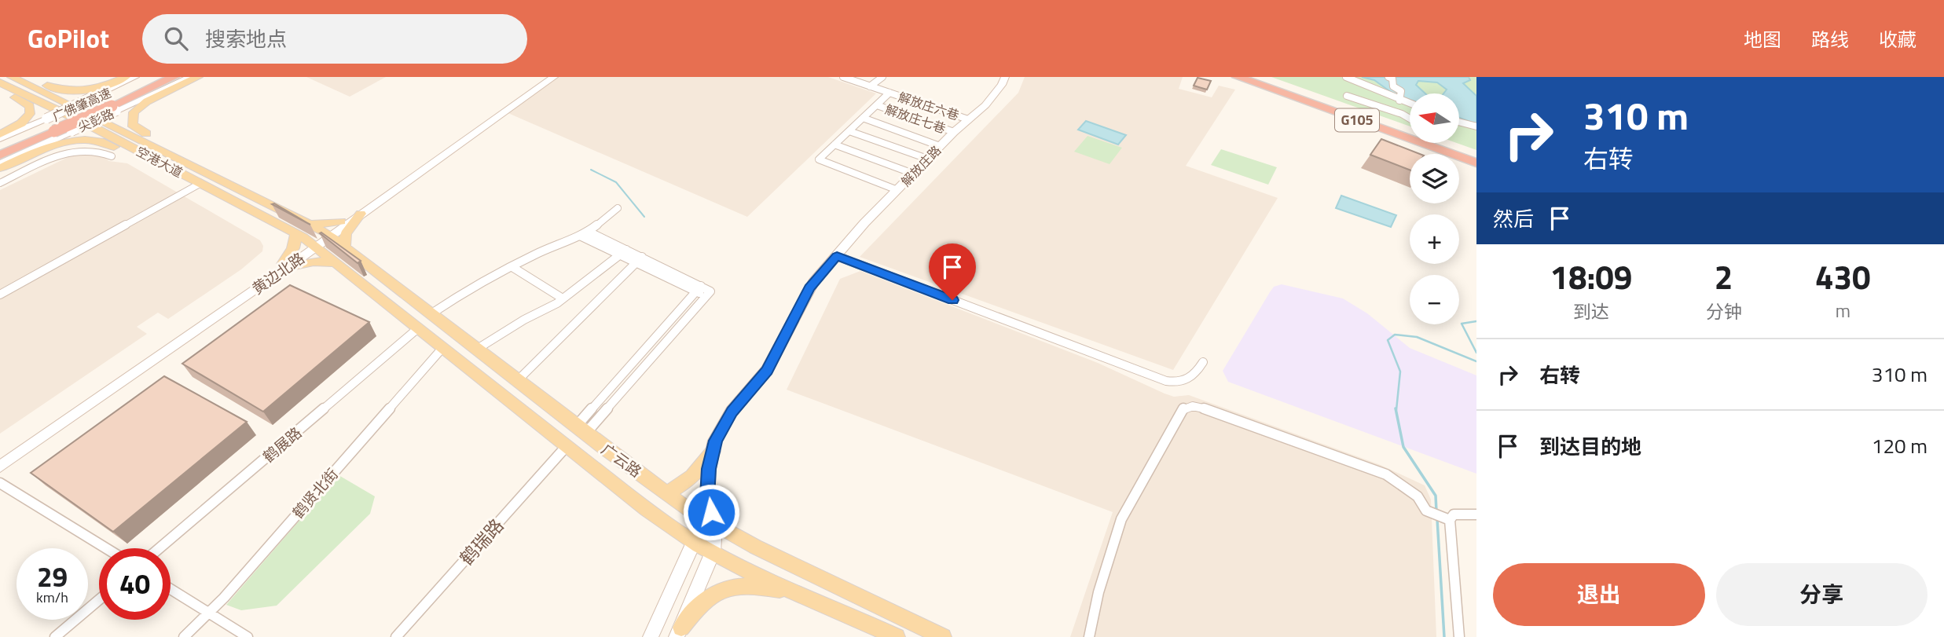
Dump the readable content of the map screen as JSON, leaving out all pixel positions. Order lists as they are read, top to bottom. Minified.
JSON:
{"streets":{"highway":["广佛肇高速","G105"],"main road":["空港大道","广云路"],"street":["解放庄六巷","解放庄七巷","尖彭路","解放庄路","黄边北路","鹤展路","鹤贤北街","鹤瑞路"]},"crossings":[["广佛肇高速","尖彭路"],["解放庄六巷","解放庄路"],["解放庄七巷","解放庄路"],["空港大道","黄边北路"],["空港大道","广云路"],["解放庄路","广云路"],["黄边北路","广云路"],["鹤展路","广云路"],["广云路","鹤贤北街"],["广云路","鹤瑞路"]],"north":"left","page":{"header":"GoPilot","search":"搜索地点","nav":["地图","路线","收藏"],"turn":["310 m","右转"],"map_buttons":["+","−"],"then":"然后","eta":["18:09","到达","2","分钟","430","m"],"list":[{"name":"右转","value":"310 m"},{"name":"到达目的地","value":"120 m"}],"speed":"29 km/h","limit":"40","buttons":["退出","分享"]}}
